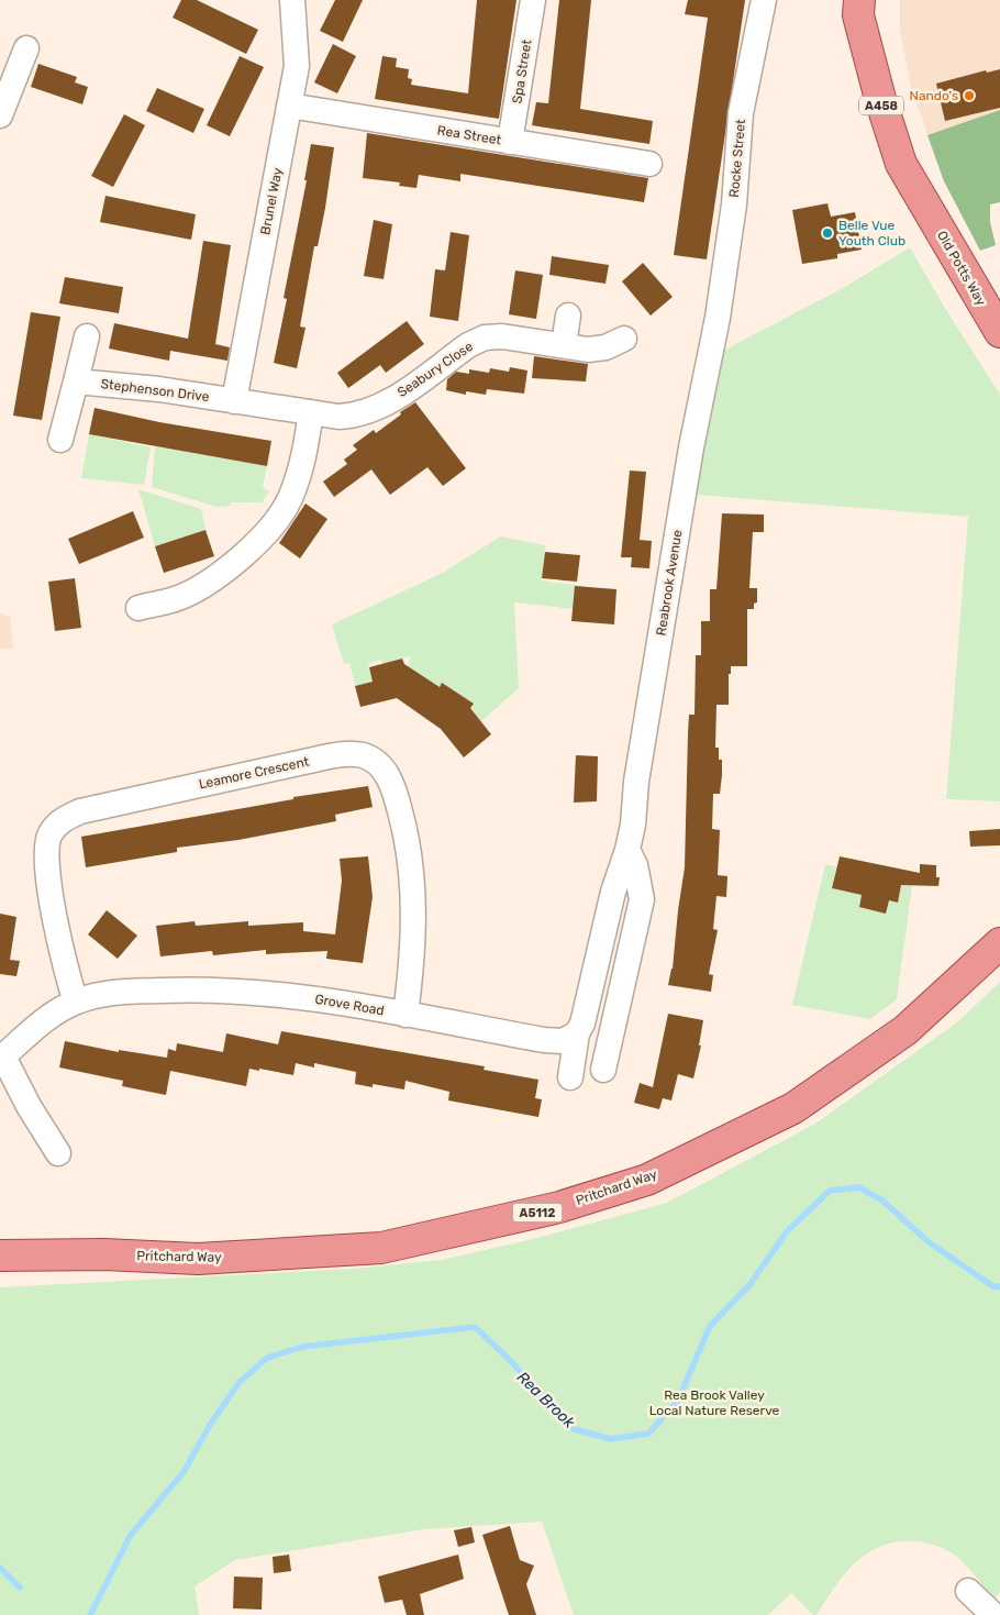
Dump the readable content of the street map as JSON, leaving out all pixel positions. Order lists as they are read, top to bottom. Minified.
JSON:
{"streets":{"main road":["A458","Old Potts Way","Pritchard Way","A5112"],"street":["Spa Street","Rea Street","Rocke Street","Brunel Way","Seabury Close","Stephenson Drive","Reabrook Avenue","Leamore Crescent","Grove Road"]},"crossings":[["Spa Street","Rea Street"],["Rea Street","Brunel Way"],["Rocke Street","Reabrook Avenue"],["Brunel Way","Seabury Close"],["Brunel Way","Stephenson Drive"],["Seabury Close","Stephenson Drive"],["Reabrook Avenue","Grove Road"],["Leamore Crescent","Grove Road"]],"water":["Rea Brook"],"parks":["Rea Brook Valley Local Nature Reserve"],"places":["Nando's","Belle Vue Youth Club"]}
